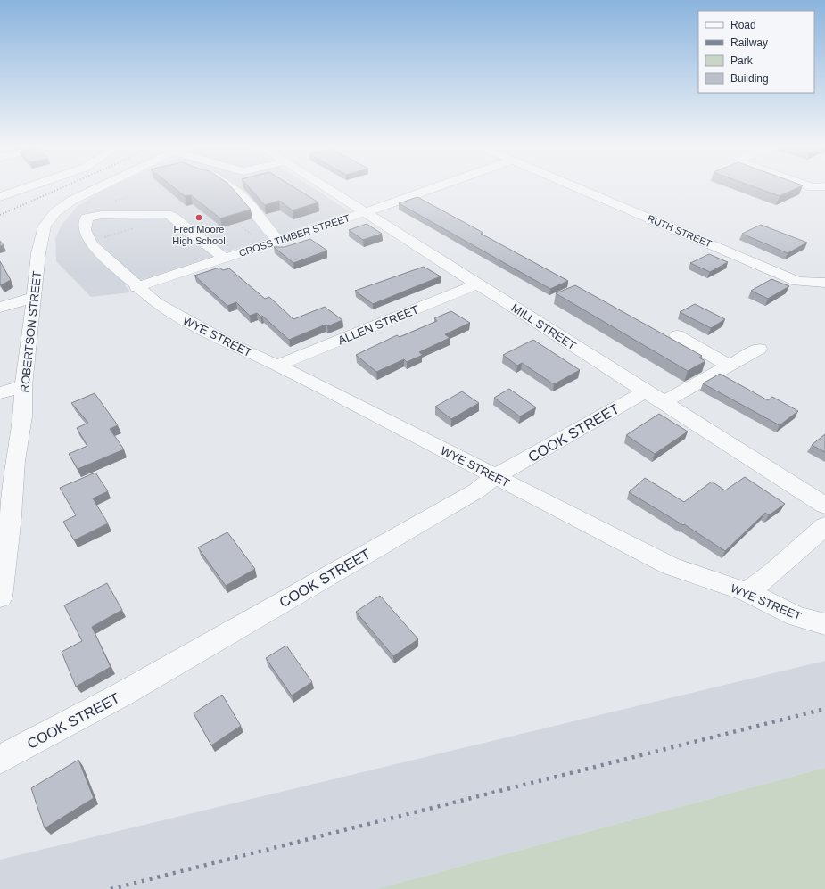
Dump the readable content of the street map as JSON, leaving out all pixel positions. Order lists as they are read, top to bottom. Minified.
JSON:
{"streets":{"street":["RUTH STREET","CROSS TIMBER STREET","ALLEN STREET","MILL STREET","ROBERTSON STREET","WYE STREET","COOK STREET"]},"crossings":[["CROSS TIMBER STREET","MILL STREET"],["CROSS TIMBER STREET","WYE STREET"],["ALLEN STREET","MILL STREET"],["ALLEN STREET","WYE STREET"],["MILL STREET","COOK STREET"],["WYE STREET","COOK STREET"]],"places":["Fred Moore High School"],"legend":["Road","Railway","Park","Building"]}
